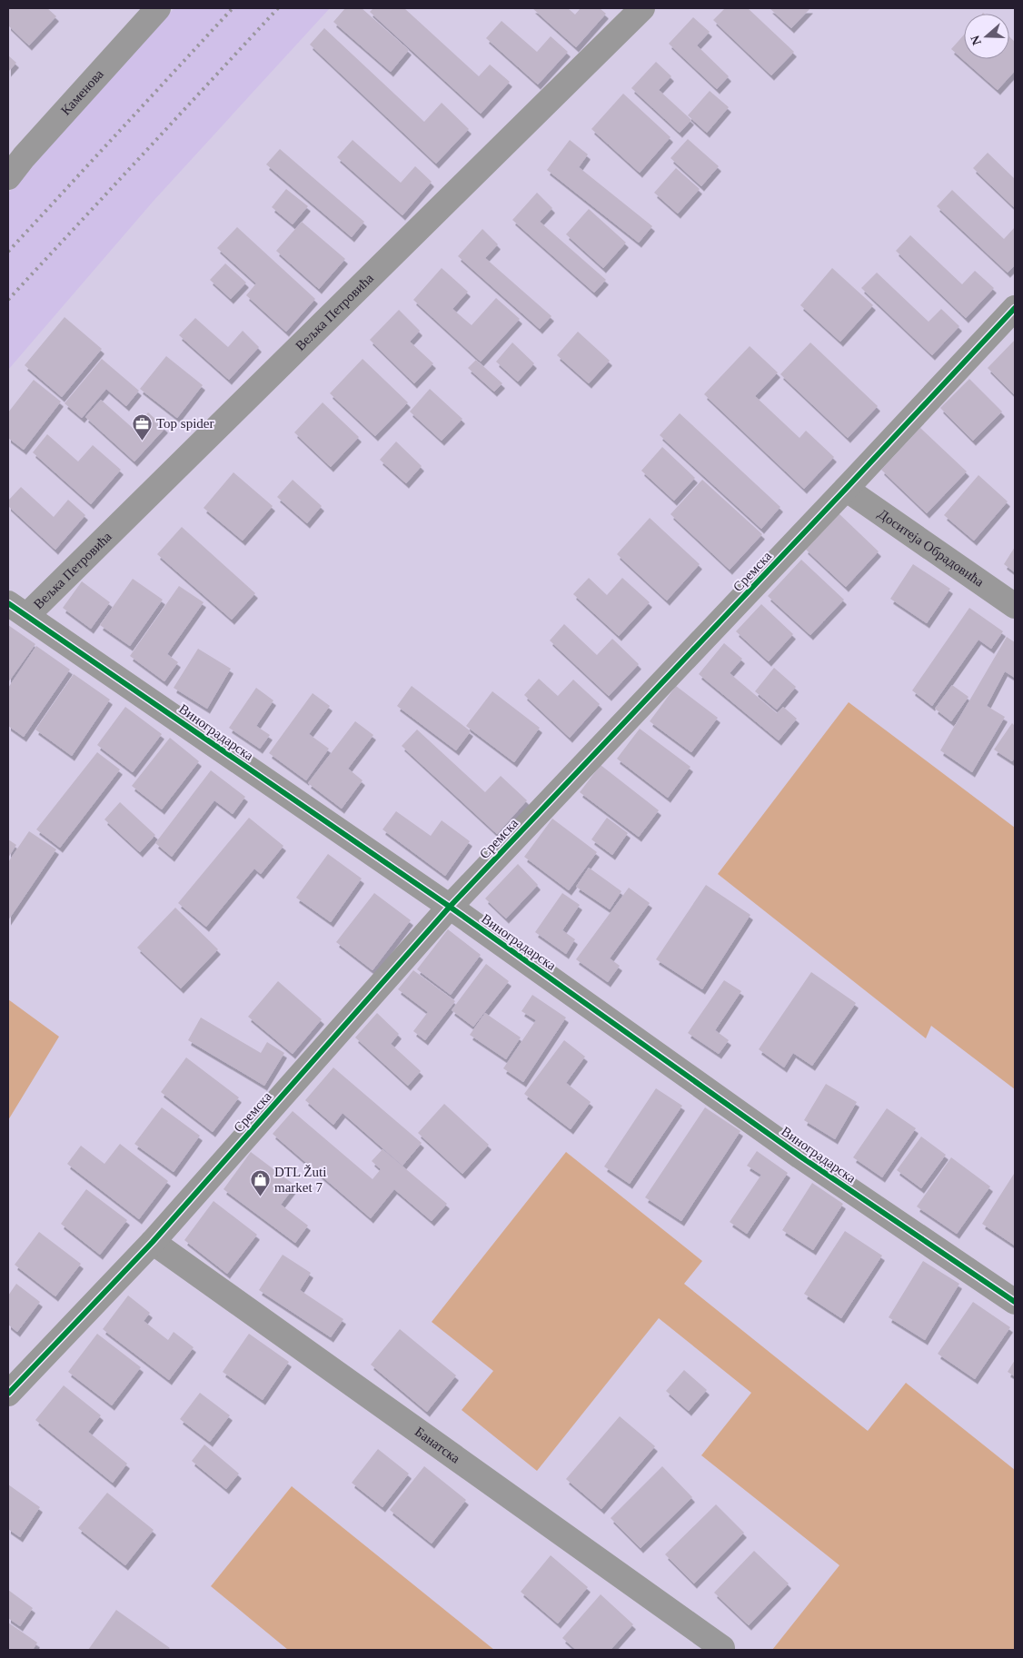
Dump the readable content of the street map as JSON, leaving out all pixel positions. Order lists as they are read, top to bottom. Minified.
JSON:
{"streets":{"street":["Каменова","Вељка Петровића","Доситеја Обрадовића","Сремска","Виноградарска","Банатска"]},"crossings":[["Вељка Петровића","Виноградарска"],["Доситеја Обрадовића","Сремска"],["Сремска","Виноградарска"],["Сремска","Банатска"]],"places":{"office":["Top spider"],"shop":["DTL Žuti market 7"]},"north":"left"}
